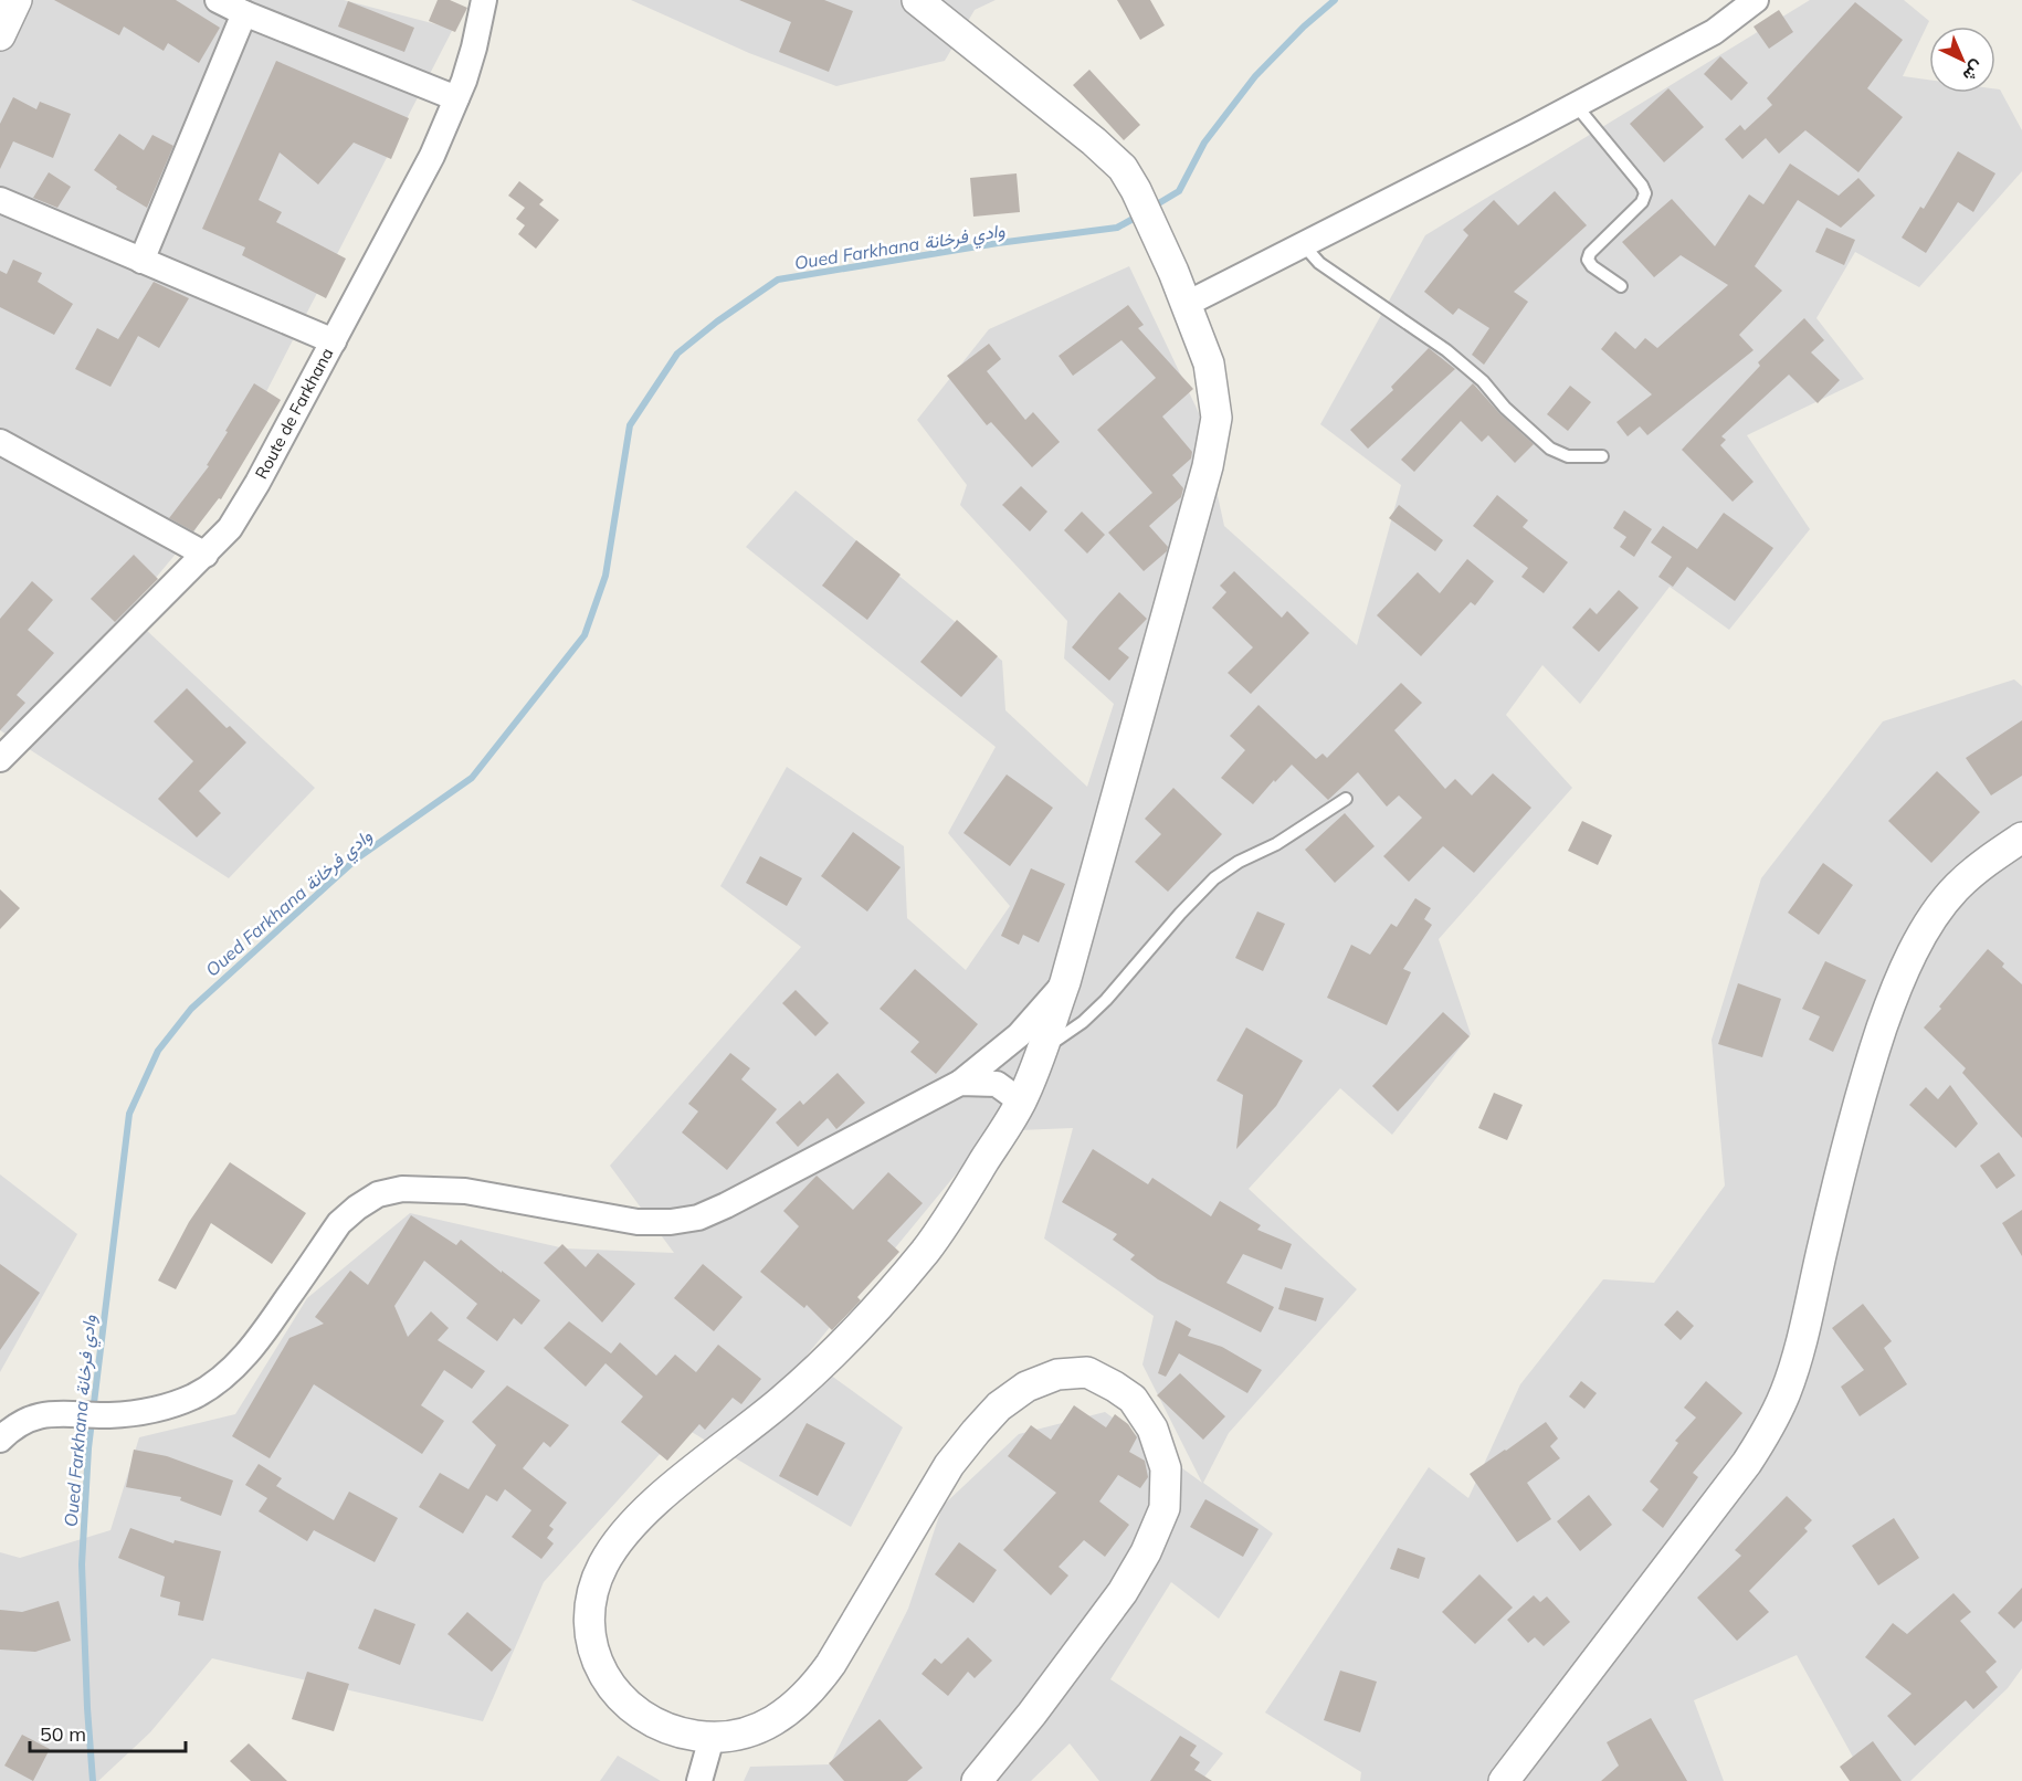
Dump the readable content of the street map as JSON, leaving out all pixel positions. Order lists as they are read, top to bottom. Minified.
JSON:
{"streets":{"street":["Route de Farkhana"]},"water":["Oued Farkhana وادي فرخانة"],"scale_bar":"50 m","north":"bottom right"}
